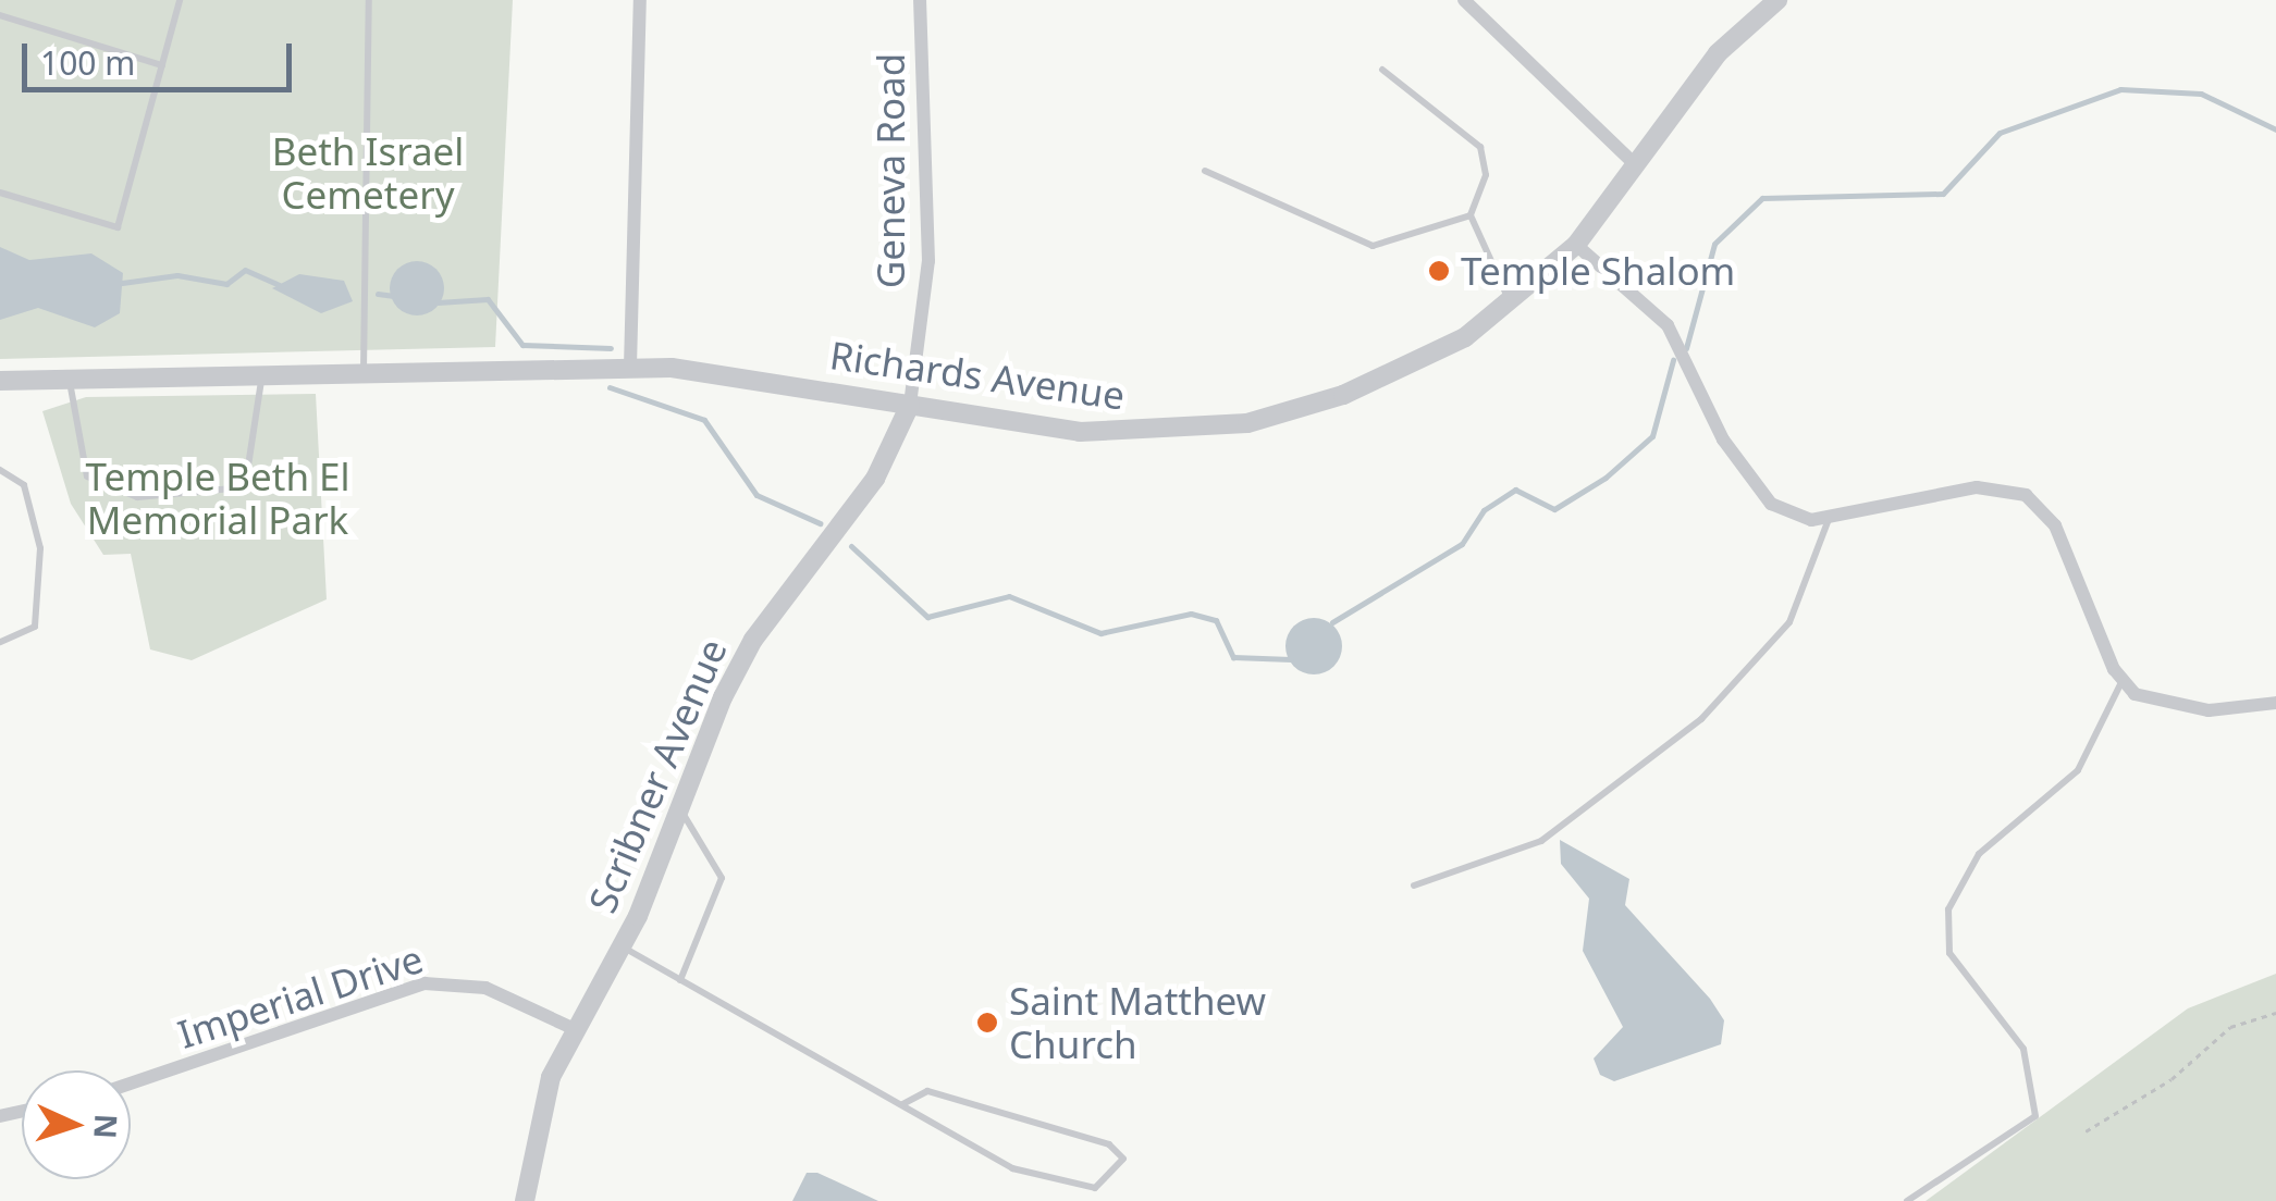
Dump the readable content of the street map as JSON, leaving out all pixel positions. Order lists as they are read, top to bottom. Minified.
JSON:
{"streets":{"street":["Geneva Road","Richards Avenue","Scribner Avenue","Imperial Drive"]},"crossings":[["Geneva Road","Richards Avenue"],["Geneva Road","Scribner Avenue"],["Richards Avenue","Scribner Avenue"],["Scribner Avenue","Imperial Drive"]],"parks":["Beth Israel Cemetery","Temple Beth El Memorial Park"],"places":["Temple Shalom","Saint Matthew Church"],"scale_bar":"100 m","north":"right"}
